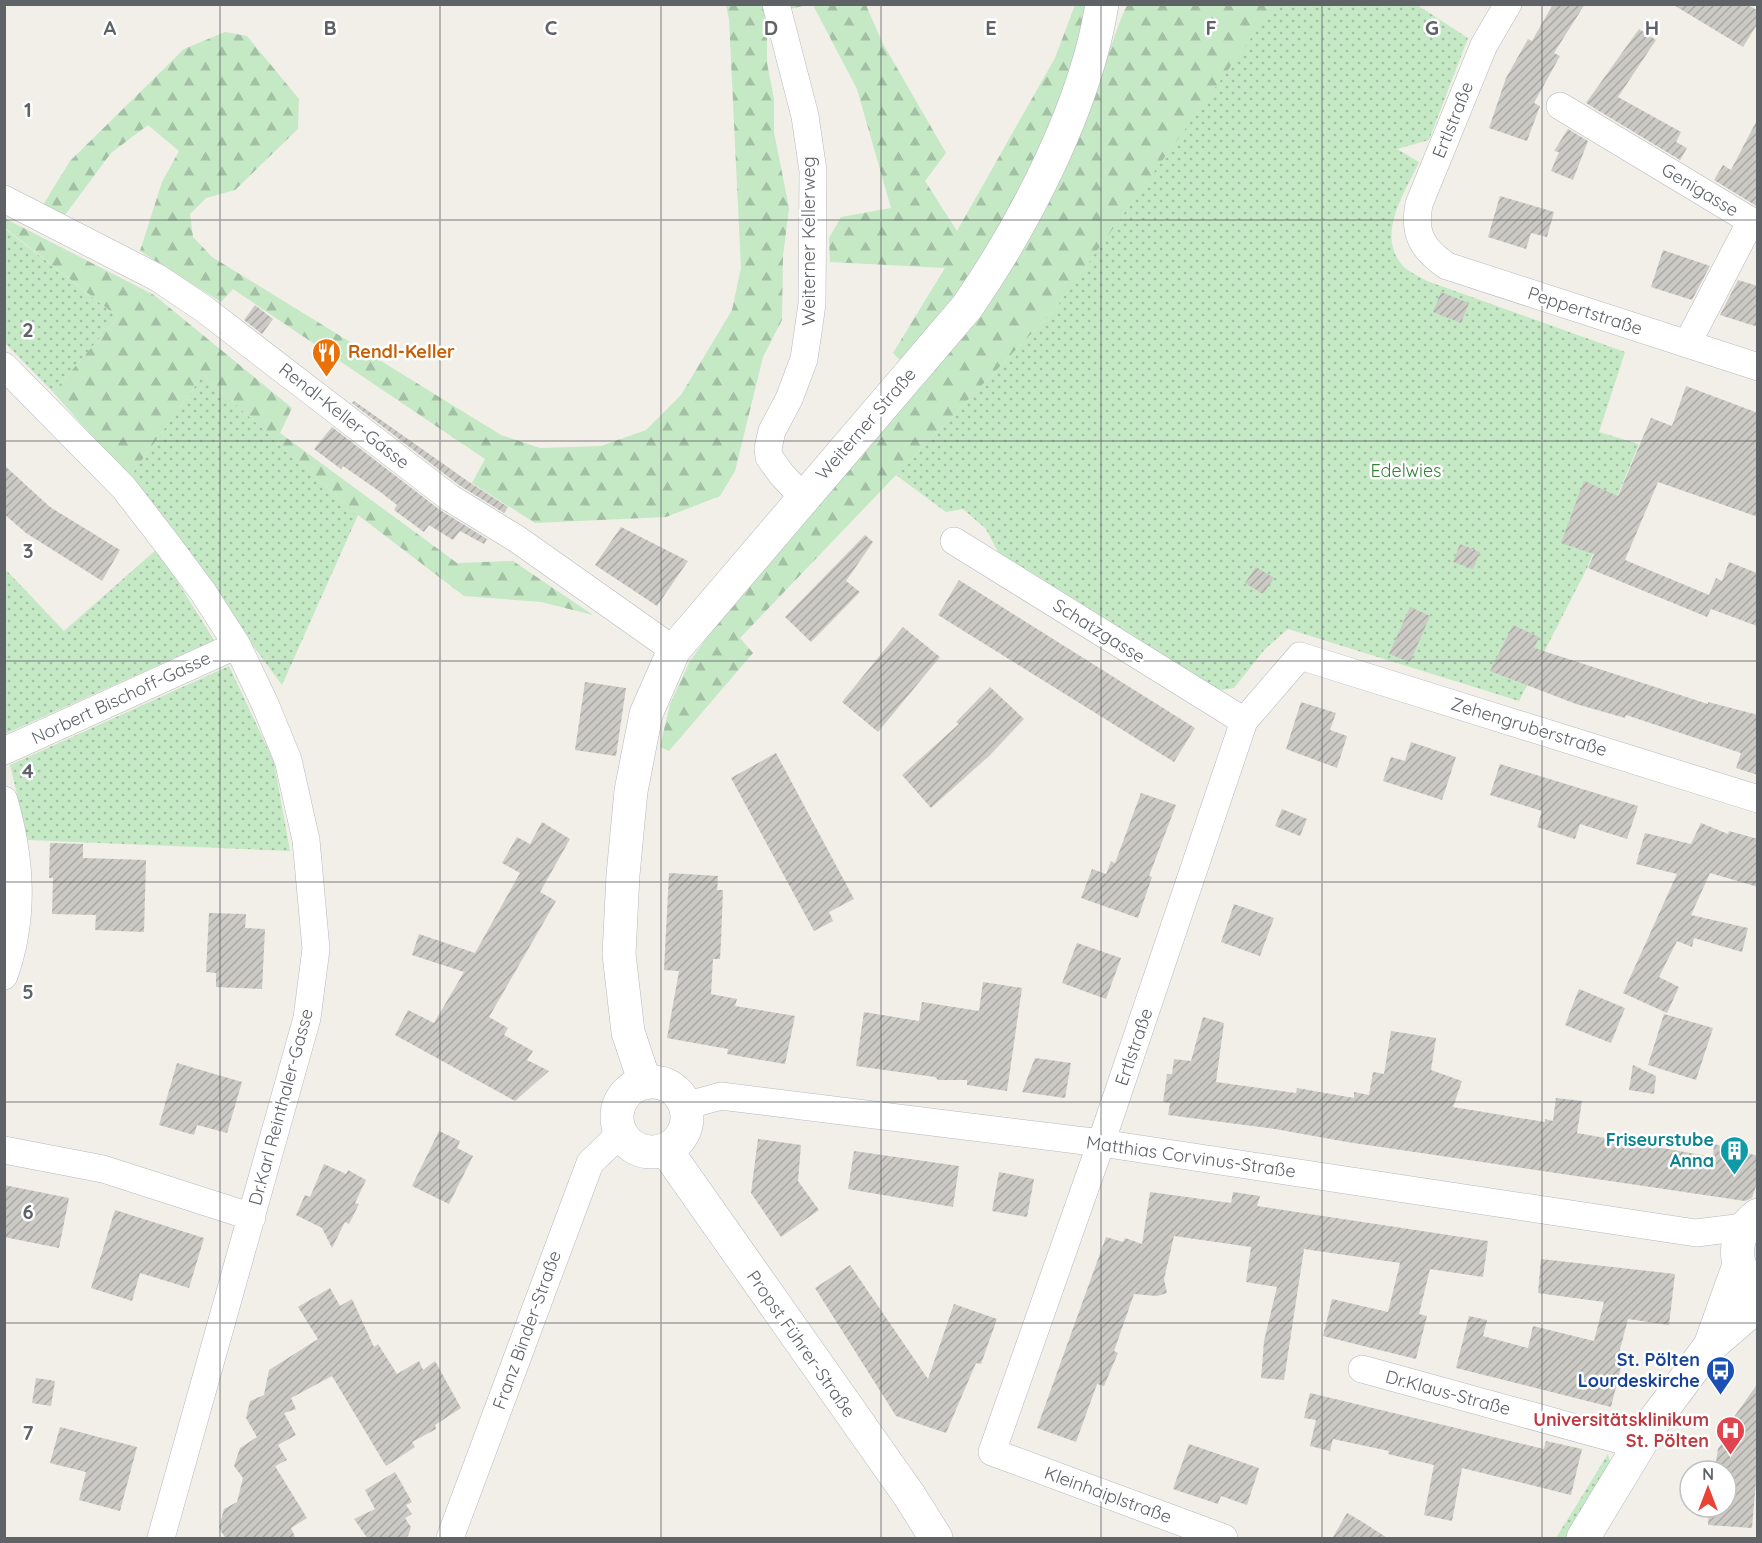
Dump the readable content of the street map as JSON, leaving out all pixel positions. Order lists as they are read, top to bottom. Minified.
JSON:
{"streets":{"street":["Ertlstraße","Genigasse","Weiterner Kellerweg","Peppertstraße","Rendl-Keller-Gasse","Weiterner Straße","Schatzgasse","Norbert Bischoff-Gasse","Zehengruberstraße","Dr.Karl Reinthaler-Gasse","Matthias Corvinus-Straße","Franz Binder-Straße","Propst Führer-Straße","Dr.Klaus-Straße","Kleinhaiplstraße"]},"crossings":[["Ertlstraße","Peppertstraße"],["Ertlstraße","Schatzgasse"],["Ertlstraße","Zehengruberstraße"],["Ertlstraße","Matthias Corvinus-Straße"],["Ertlstraße","Kleinhaiplstraße"],["Genigasse","Peppertstraße"],["Weiterner Kellerweg","Weiterner Straße"],["Rendl-Keller-Gasse","Weiterner Straße"],["Weiterner Straße","Matthias Corvinus-Straße"],["Weiterner Straße","Franz Binder-Straße"],["Weiterner Straße","Propst Führer-Straße"],["Norbert Bischoff-Gasse","Dr.Karl Reinthaler-Gasse"],["Matthias Corvinus-Straße","Franz Binder-Straße"],["Matthias Corvinus-Straße","Propst Führer-Straße"],["Franz Binder-Straße","Propst Führer-Straße"]],"parks":["Edelwies"],"places":{"restaurant":["Rendl-Keller"],"building":["Friseurstube Anna"],"bus stop":["St. Pölten Lourdeskirche"],"hospital":["Universitätsklinikum St. Pölten"]},"north":"top","grid":{"columns":["A","B","C","D","E","F","G","H"],"rows":["1","2","3","4","5","6","7"]}}
